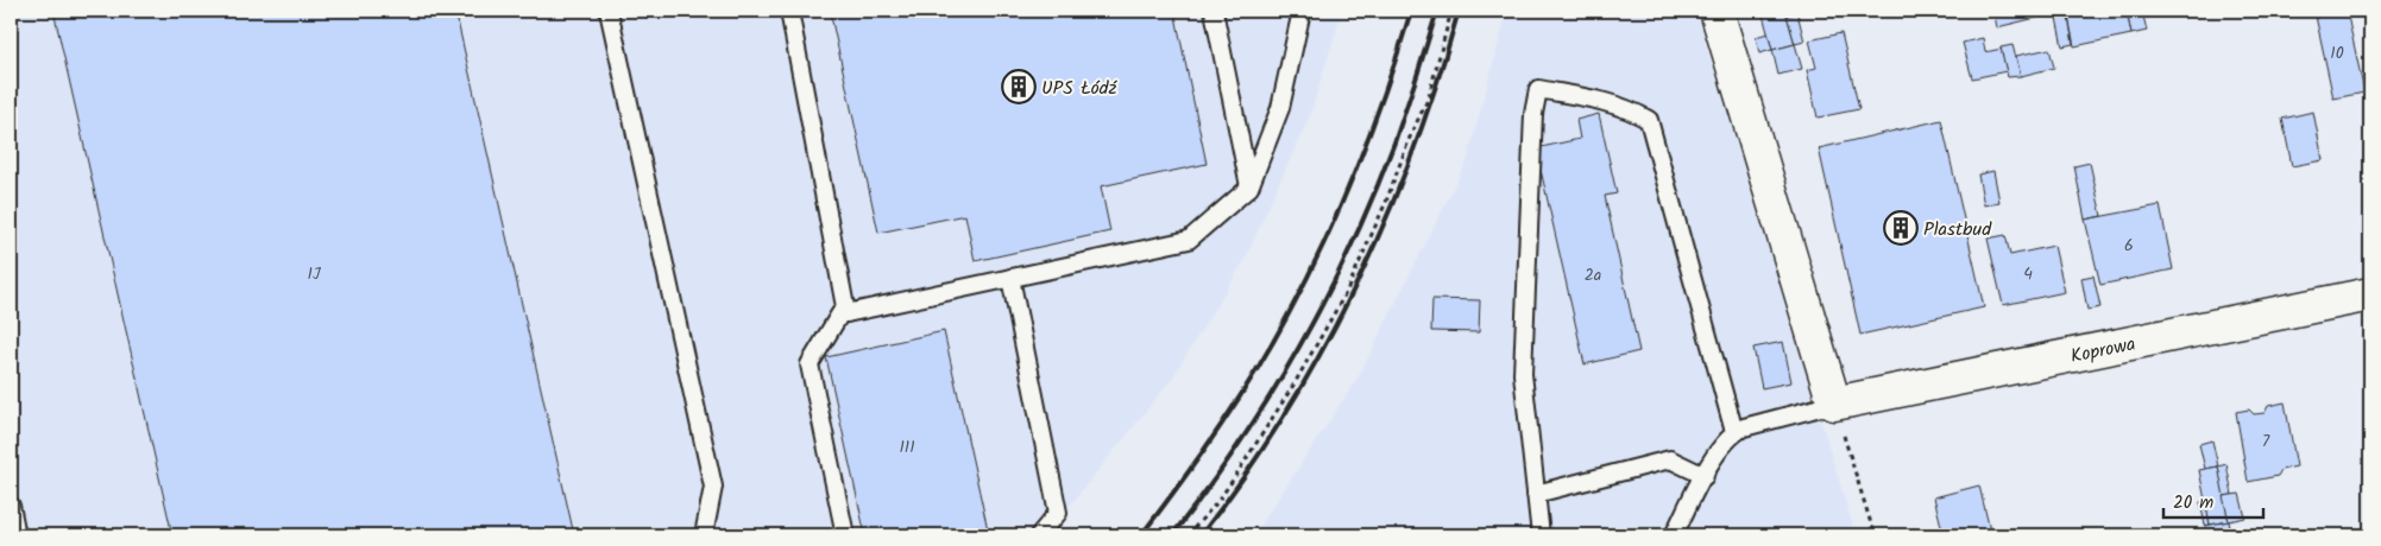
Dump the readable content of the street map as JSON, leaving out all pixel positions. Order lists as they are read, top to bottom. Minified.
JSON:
{"streets":{"street":["Koprowa"]},"places":{"building":["UPS Łódź","Plastbud"]},"house_numbers":["10","6","1J","4","2a","7","111"],"scale_bar":"20 m"}
